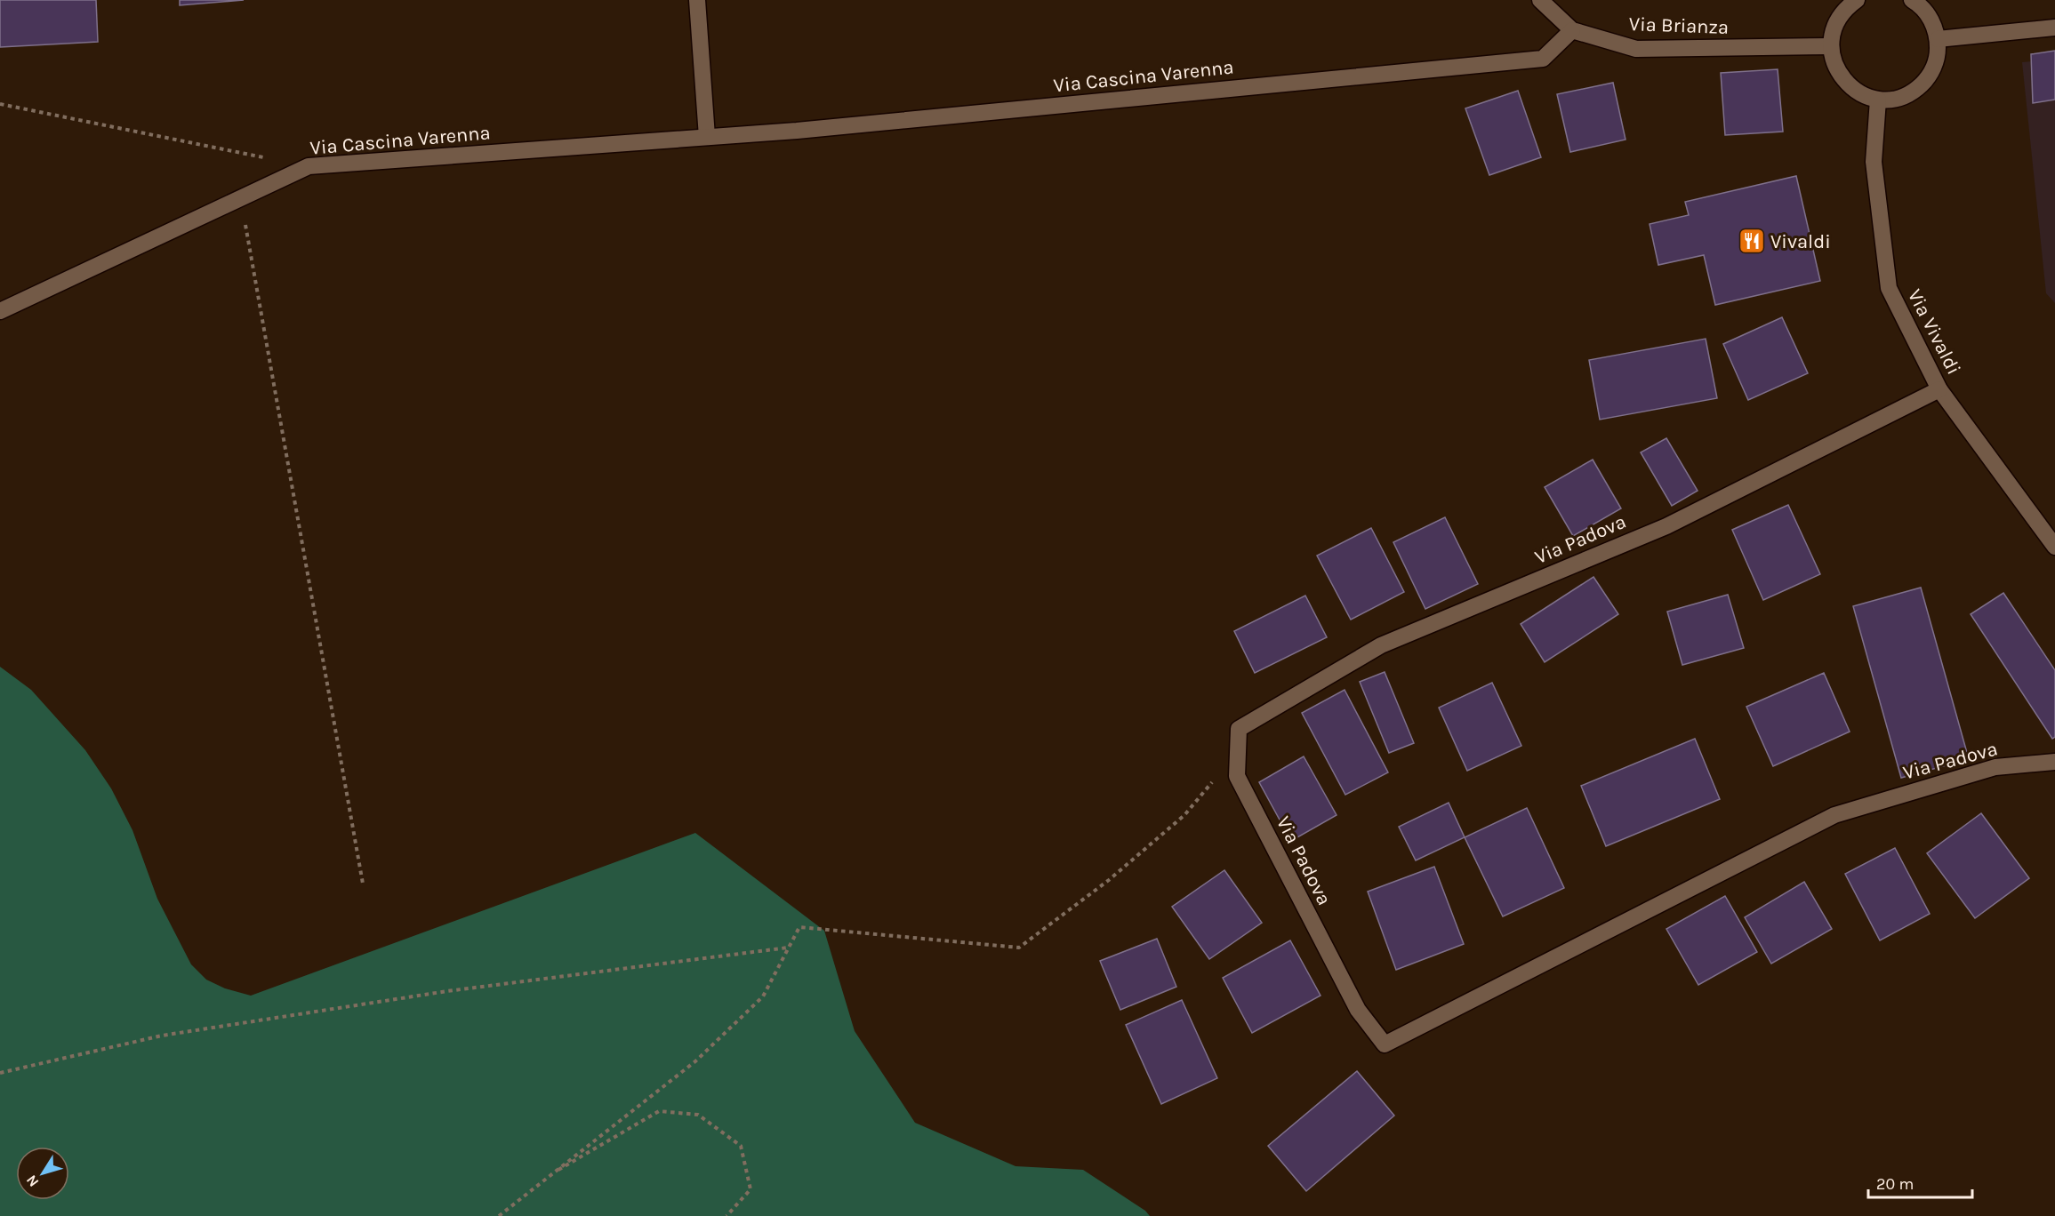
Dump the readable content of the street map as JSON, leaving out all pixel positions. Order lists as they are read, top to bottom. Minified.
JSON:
{"streets":{"street":["Via Brianza","Via Cascina Varenna","Via Vivaldi","Via Padova"]},"crossings":[["Via Brianza","Via Cascina Varenna"],["Via Vivaldi","Via Padova"]],"places":{"restaurant":["Vivaldi"]},"scale_bar":"20 m","north":"bottom left"}
